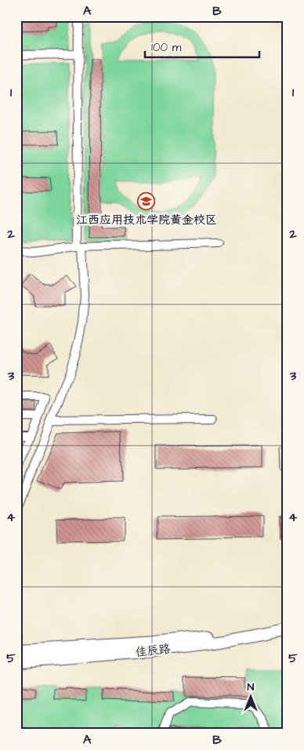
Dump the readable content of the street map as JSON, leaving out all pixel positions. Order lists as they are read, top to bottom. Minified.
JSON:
{"streets":{"main road":["佳辰路"]},"places":{"school or university":["江西应用技术学院黄金校区"]},"scale_bar":"100 m","north":"top","grid":{"columns":["A","B"],"rows":["1","2","3","4","5"]}}
